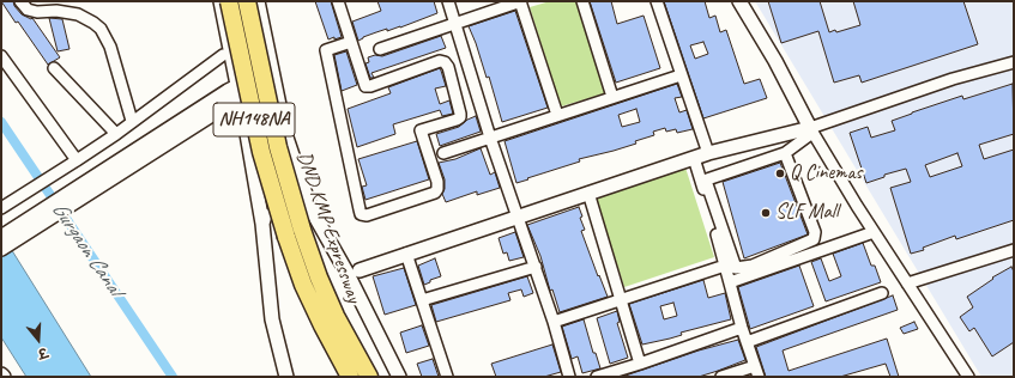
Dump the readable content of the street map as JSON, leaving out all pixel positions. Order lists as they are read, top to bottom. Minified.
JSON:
{"streets":{"highway":["NH148NA","DND KMP Expressway"]},"water":["Gurgaon Canal"],"places":["Q Cinemas","SLF Mall"],"north":"bottom"}
